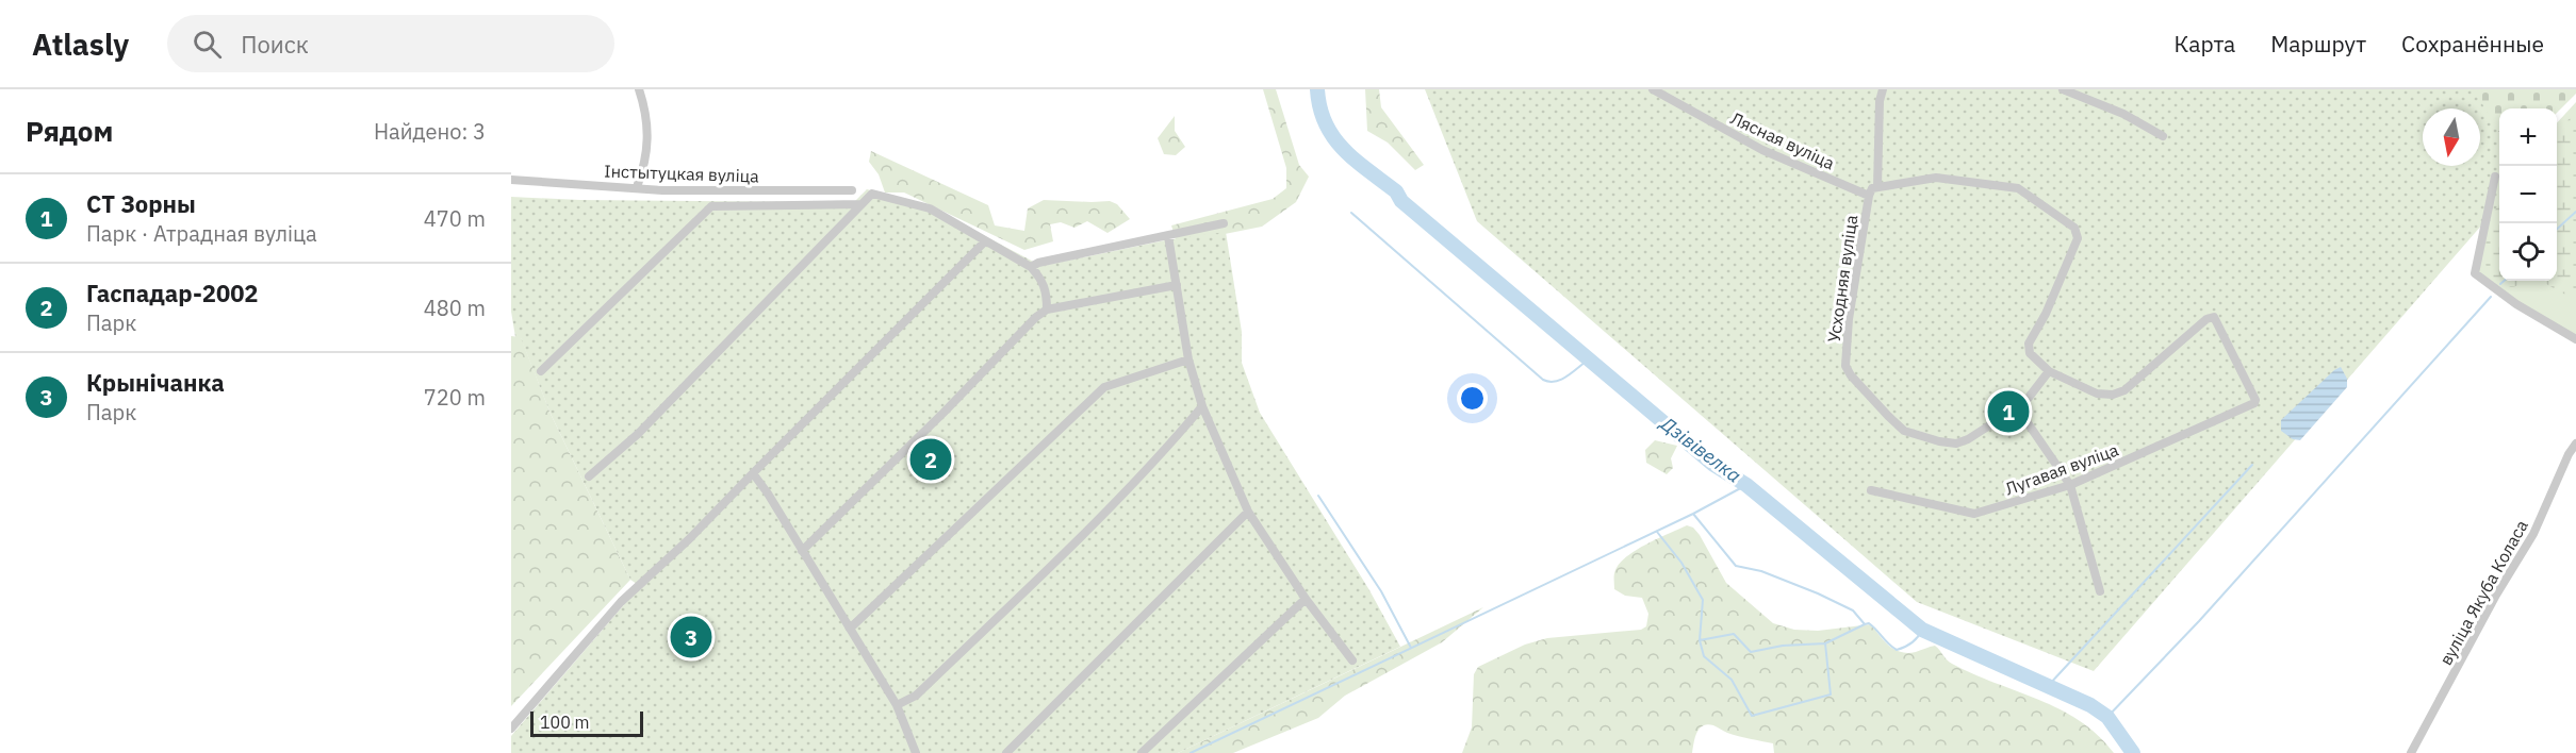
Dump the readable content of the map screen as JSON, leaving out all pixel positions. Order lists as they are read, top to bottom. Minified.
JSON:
{"streets":{"street":["Лясная вуліца","Інстытуцкая вуліца","Усходняя вуліца","Лугавая вуліца","вуліца Якуба Коласа"]},"crossings":[["Лясная вуліца","Усходняя вуліца"]],"water":["Дзівівелка"],"scale_bar":"100 m","north":"bottom","page":{"header":"Atlasly","search":"Поиск","nav":["Карта","Маршрут","Сохранённые"],"heading":["Рядом","Найдено: 3"],"map_buttons":["+","−"],"list":[{"mark":"1","name":"СТ Зорны","note":"Парк · Атрадная вуліца","value":"470 m"},{"mark":"2","name":"Гаспадар-2002","note":"Парк","value":"480 m"},{"mark":"3","name":"Крынічанка","note":"Парк","value":"720 m"}],"pins":["1","2","3"],"scale":"100 m"}}
